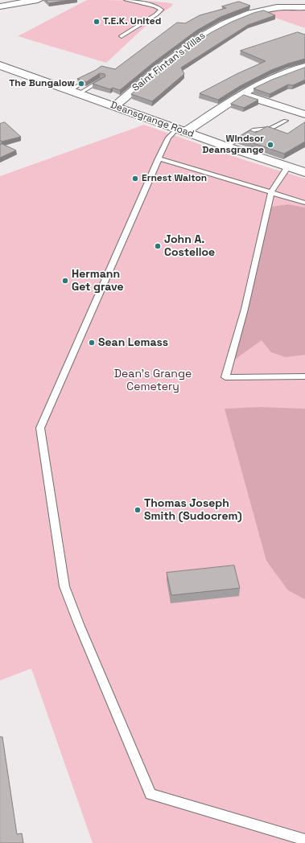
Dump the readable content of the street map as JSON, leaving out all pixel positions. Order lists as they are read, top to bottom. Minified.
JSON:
{"streets":{"main road":["Deansgrange Road"],"street":["Saint Fintan's Villas"]},"crossings":[["Saint Fintan's Villas","Deansgrange Road"]],"parks":["Dean's Grange Cemetery"],"places":["T.E.K. United","The Bungalow","Windsor Deansgrange","Ernest Walton","John A. Costelloe","Hermann Get grave","Sean Lemass","Thomas Joseph Smith (Sudocrem)"]}
